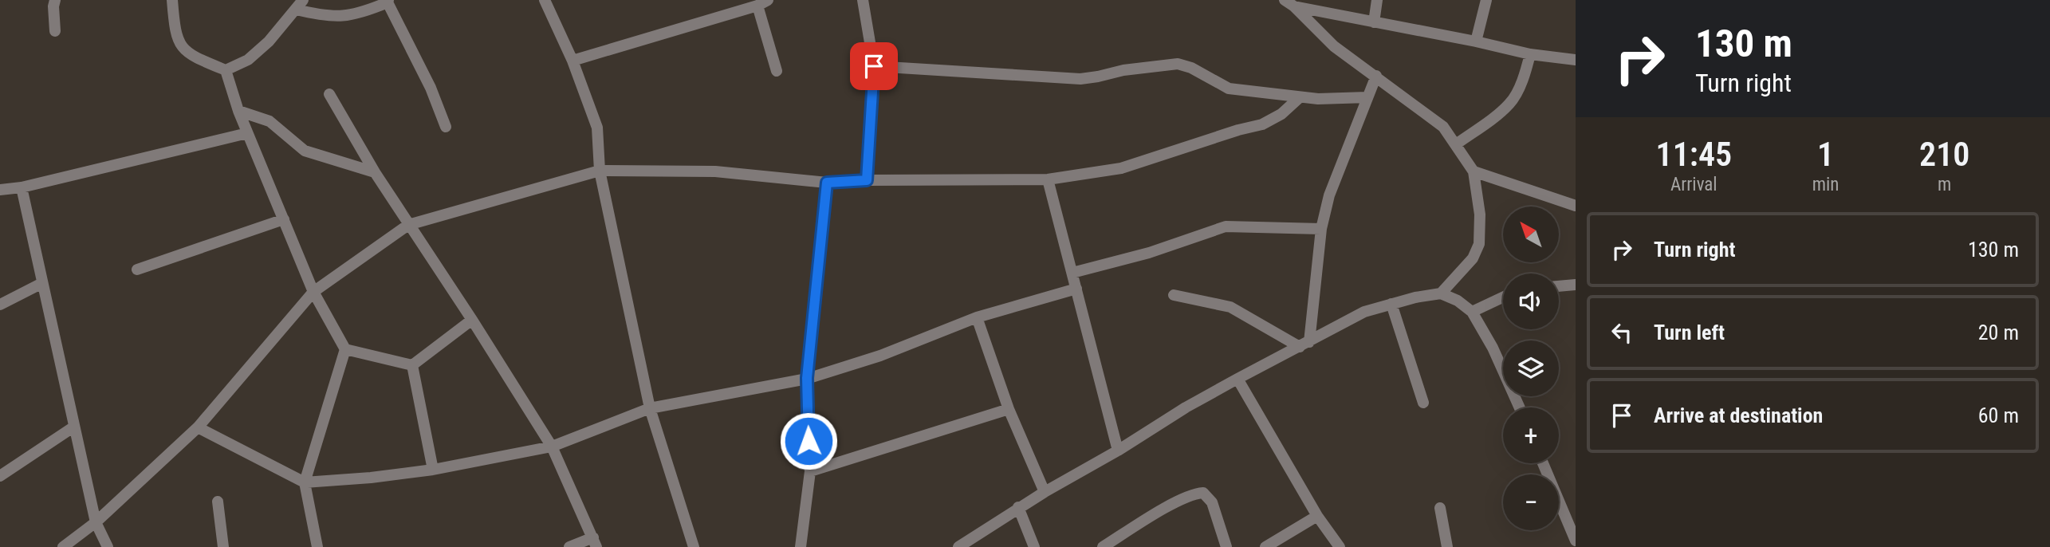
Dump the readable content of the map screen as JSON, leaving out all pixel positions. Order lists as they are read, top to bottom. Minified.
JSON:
{"north":"top left","page":{"turn":["130 m","Turn right"],"eta":["11:45","Arrival","1","min","210","m"],"map_buttons":["+","−"],"list":[{"name":"Turn right","value":"130 m"},{"name":"Turn left","value":"20 m"},{"name":"Arrive at destination","value":"60 m"}]}}
